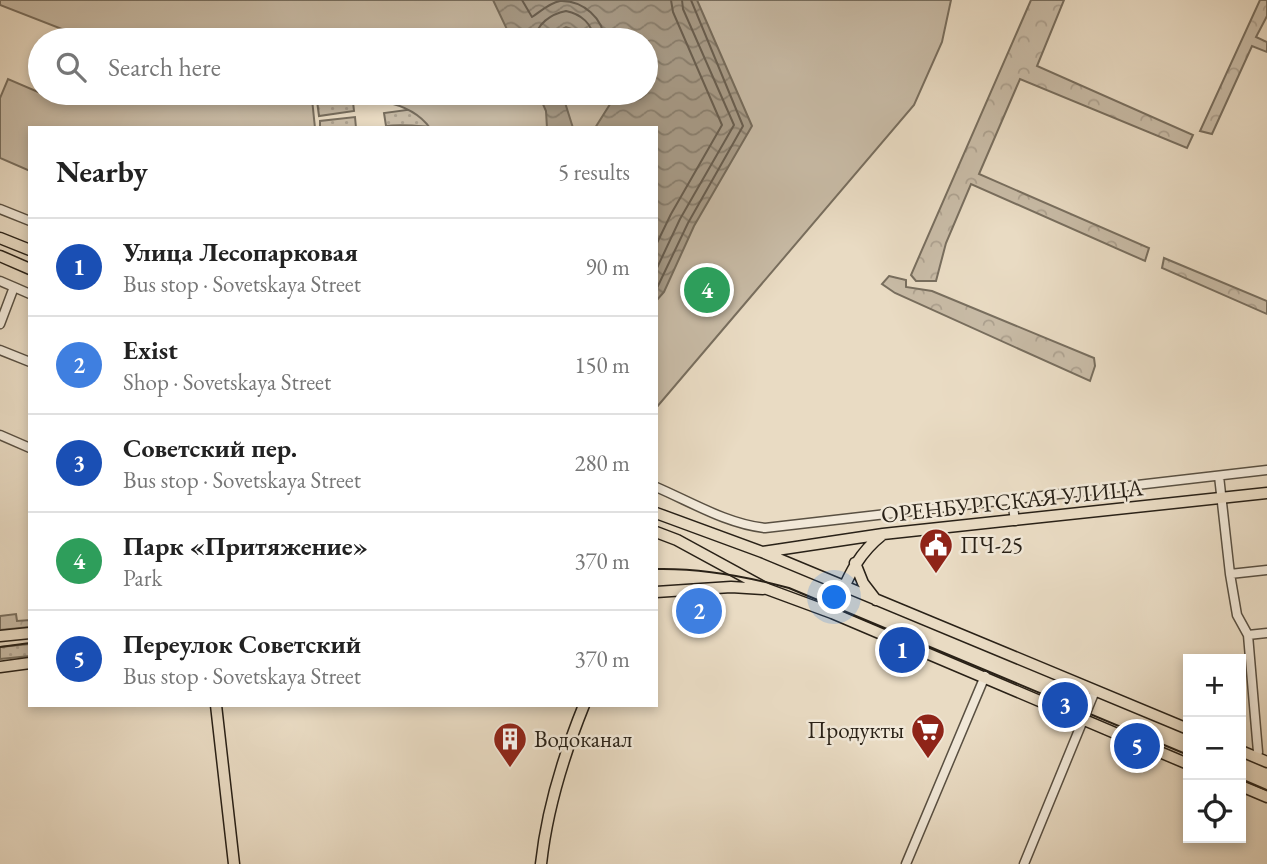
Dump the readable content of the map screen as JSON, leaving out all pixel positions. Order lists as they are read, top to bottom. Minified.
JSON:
{"streets":{"main road":["ОРЕНБУРГСКАЯ УЛИЦА"]},"places":{"public building":["ПЧ-25"],"supermarket":["Продукты"],"building":["Водоканал"]},"page":{"search":"Search here","heading":["Nearby","5 results"],"list":[{"mark":"1","name":"Улица Лесопарковая","note":"Bus stop · Sovetskaya Street","value":"90 m"},{"mark":"2","name":"Exist","note":"Shop · Sovetskaya Street","value":"150 m"},{"mark":"3","name":"Советский пер.","note":"Bus stop · Sovetskaya Street","value":"280 m"},{"mark":"4","name":"Парк «Притяжение»","note":"Park","value":"370 m"},{"mark":"5","name":"Переулок Советский","note":"Bus stop · Sovetskaya Street","value":"370 m"}],"pins":["4","2","1","3","5"],"map_buttons":["+","−"]}}
